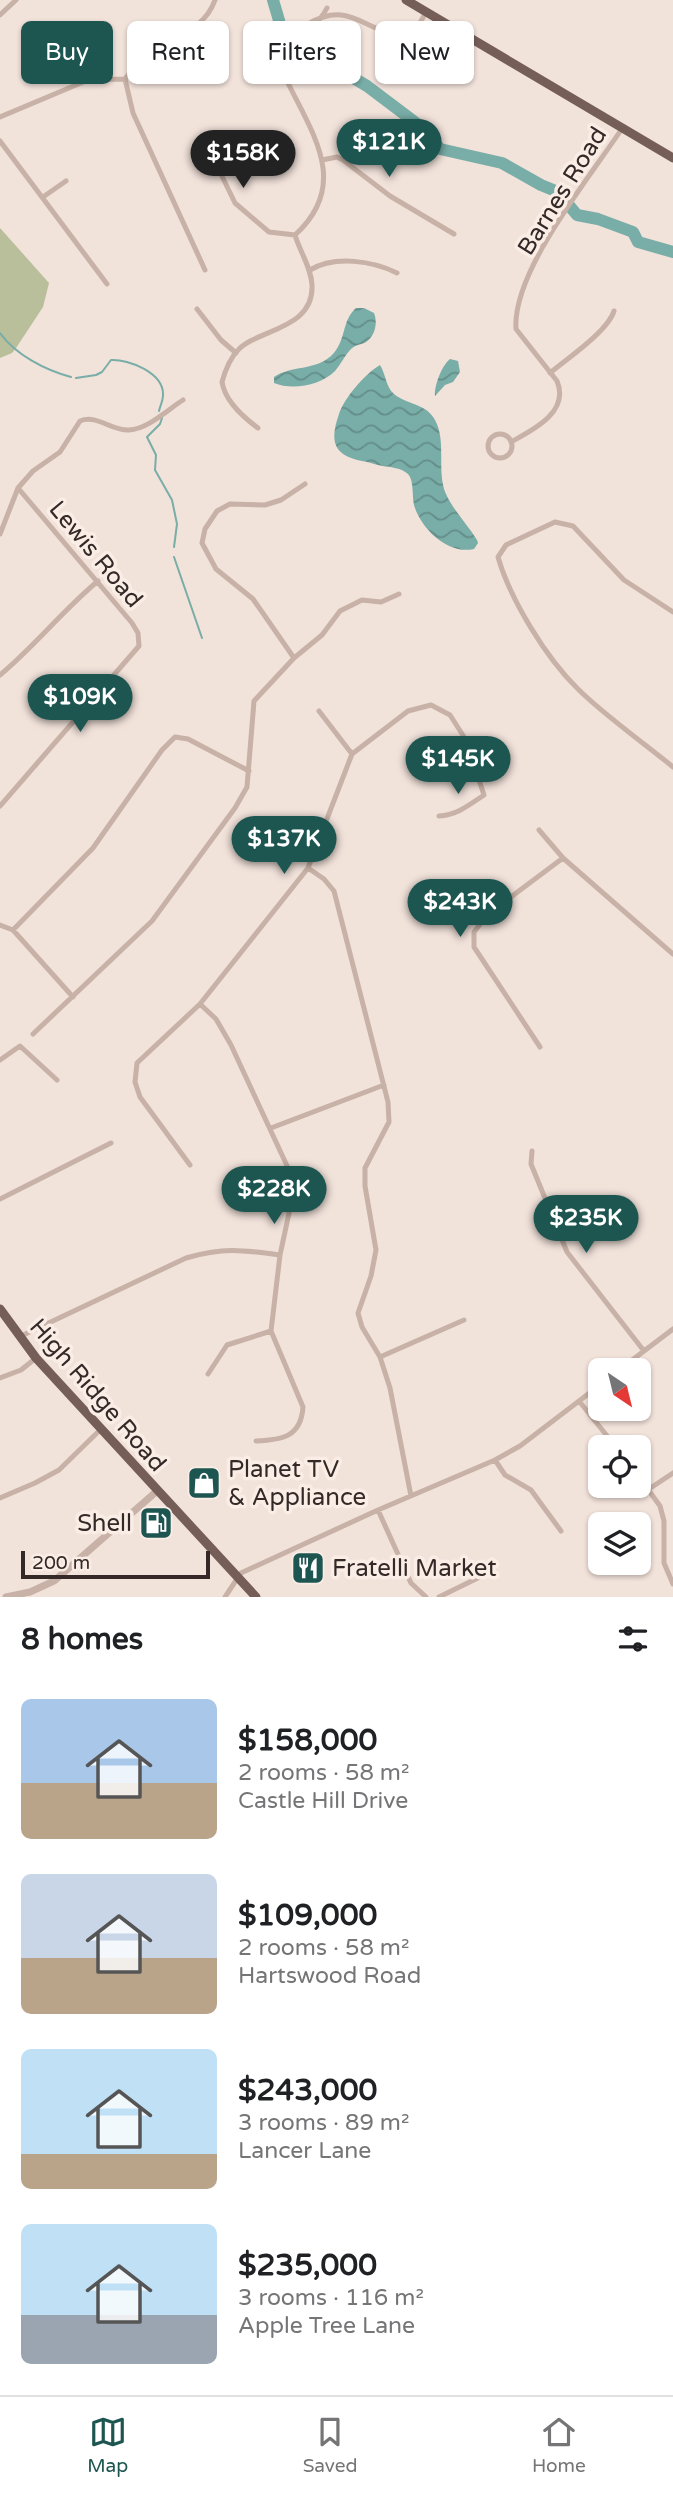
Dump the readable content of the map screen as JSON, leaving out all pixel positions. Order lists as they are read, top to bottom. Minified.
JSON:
{"streets":{"main road":["High Ridge Road"],"street":["Barnes Road","Lewis Road"]},"places":{"shop":["Planet TV & Appliance"],"fuel station":["Shell"],"restaurant":["Fratelli Market"]},"scale_bar":"200 m","north":"bottom right","page":{"chip":["Buy","Rent","Filters","New"],"price":["$121K","$158K","$109K","$145K","$137K","$243K","$228K","$235K"],"scale":"200 m","heading":"8 homes","list":[{"name":"$158,000","note":"2 rooms · 58 m² · Castle Hill Drive"},{"name":"$109,000","note":"2 rooms · 58 m² · Hartswood Road"},{"name":"$243,000","note":"3 rooms · 89 m² · Lancer Lane"},{"name":"$235,000","note":"3 rooms · 116 m² · Apple Tree Lane"}],"tabs":["Map","Saved","Home"]}}
